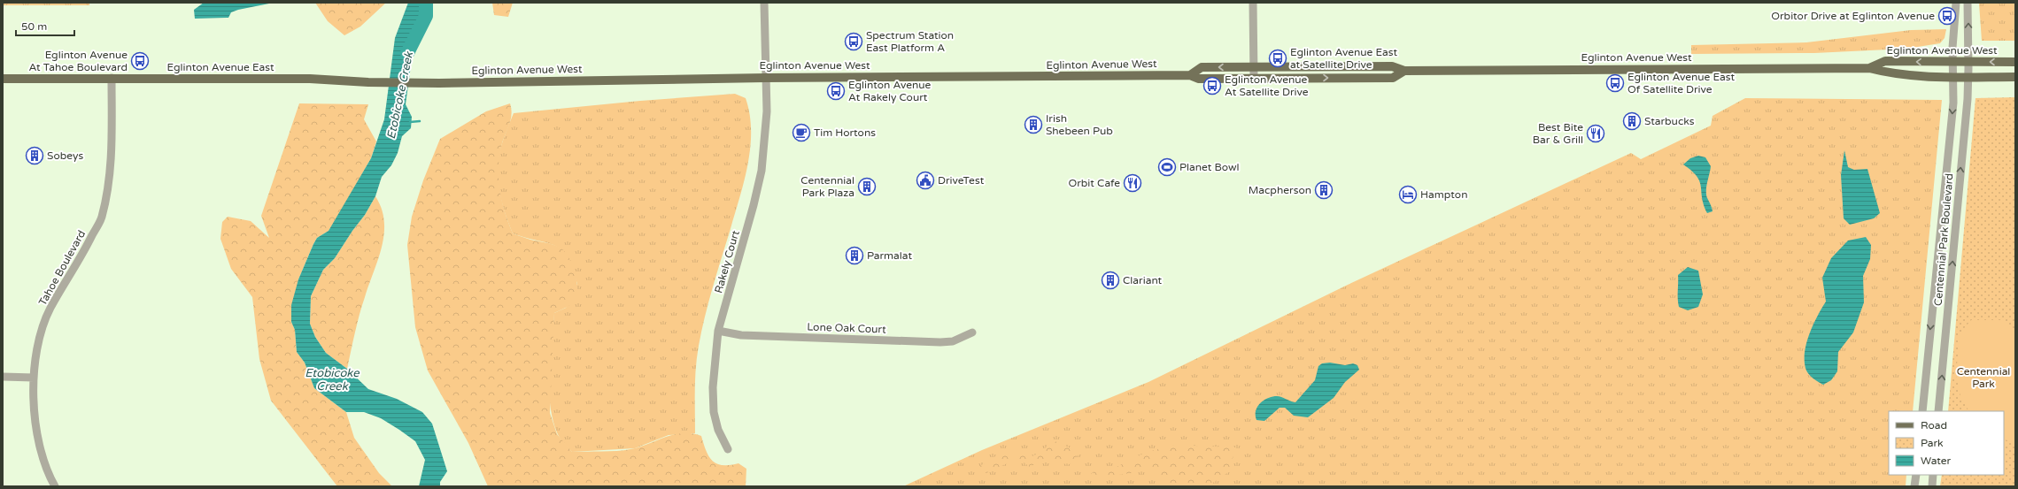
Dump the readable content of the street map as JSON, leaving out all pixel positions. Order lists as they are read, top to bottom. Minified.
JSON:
{"streets":{"main road":["Eglinton Avenue West","Eglinton Avenue East"],"street":["Centennial Park Boulevard","Rakely Court","Tahoe Boulevard","Lone Oak Court"]},"crossings":[["Eglinton Avenue West","Eglinton Avenue East"],["Eglinton Avenue West","Centennial Park Boulevard"],["Eglinton Avenue West","Rakely Court"],["Eglinton Avenue East","Tahoe Boulevard"],["Rakely Court","Lone Oak Court"]],"water":["Etobicoke Creek"],"parks":["Centennial Park"],"places":{"bus stop":["Orbitor Drive at Eglinton Avenue","Spectrum Station East Platform A","Eglinton Avenue East at Satellite Drive","Eglinton Avenue At Tahoe Boulevard","Eglinton Avenue East Of Satellite Drive","Eglinton Avenue At Satellite Drive","Eglinton Avenue At Rakely Court"],"building":["Starbucks","Irish Shebeen Pub","Sobeys","Centennial Park Plaza","Macpherson","Parmalat","Clariant"],"cafe":["Tim Hortons"],"restaurant":["Best Bite Bar & Grill","Orbit Cafe"],"sports":["Planet Bowl"],"public building":["DriveTest"],"hotel":["Hampton"]},"legend":["Road","Park","Water"],"scale_bar":"50 m"}
